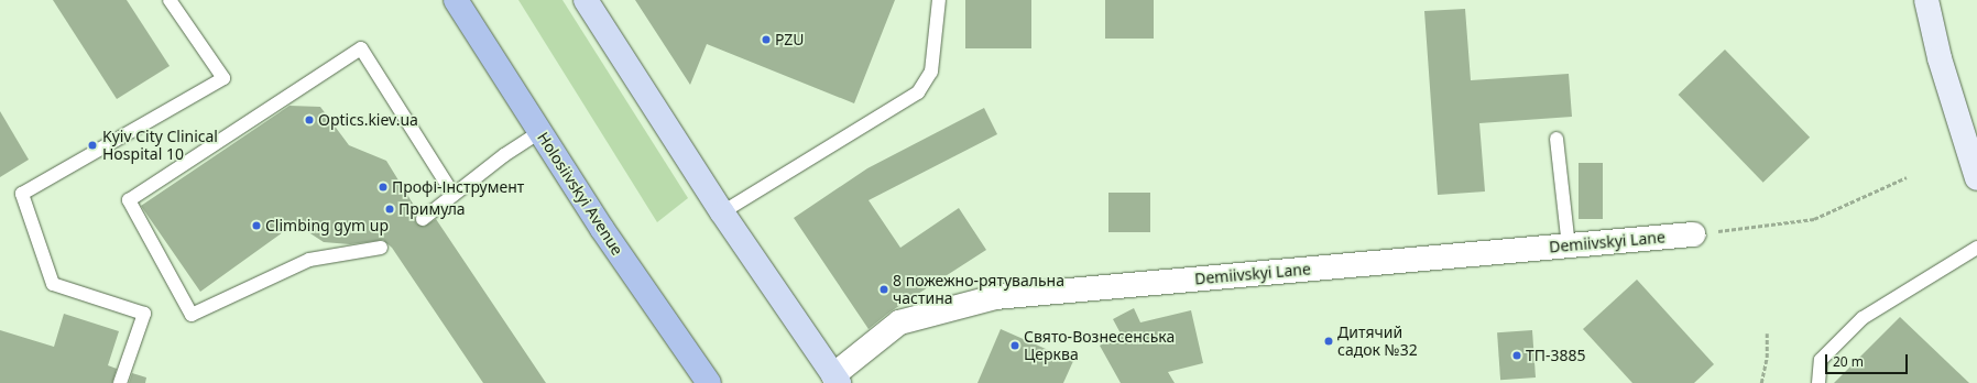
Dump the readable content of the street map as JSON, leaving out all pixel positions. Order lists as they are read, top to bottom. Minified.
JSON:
{"streets":{"highway":["Holosiivskyi Avenue"],"street":["Demiivskyi Lane"]},"places":["PZU","Optics.kiev.ua","Kyiv City Clinical Hospital 10","Профі-Інструмент","Примула","Climbing gym up","8 пожежно-рятувальна частина","Дитячий садок №32","Свято-Вознесенська Церква","ТП-3885"],"scale_bar":"20 m"}
